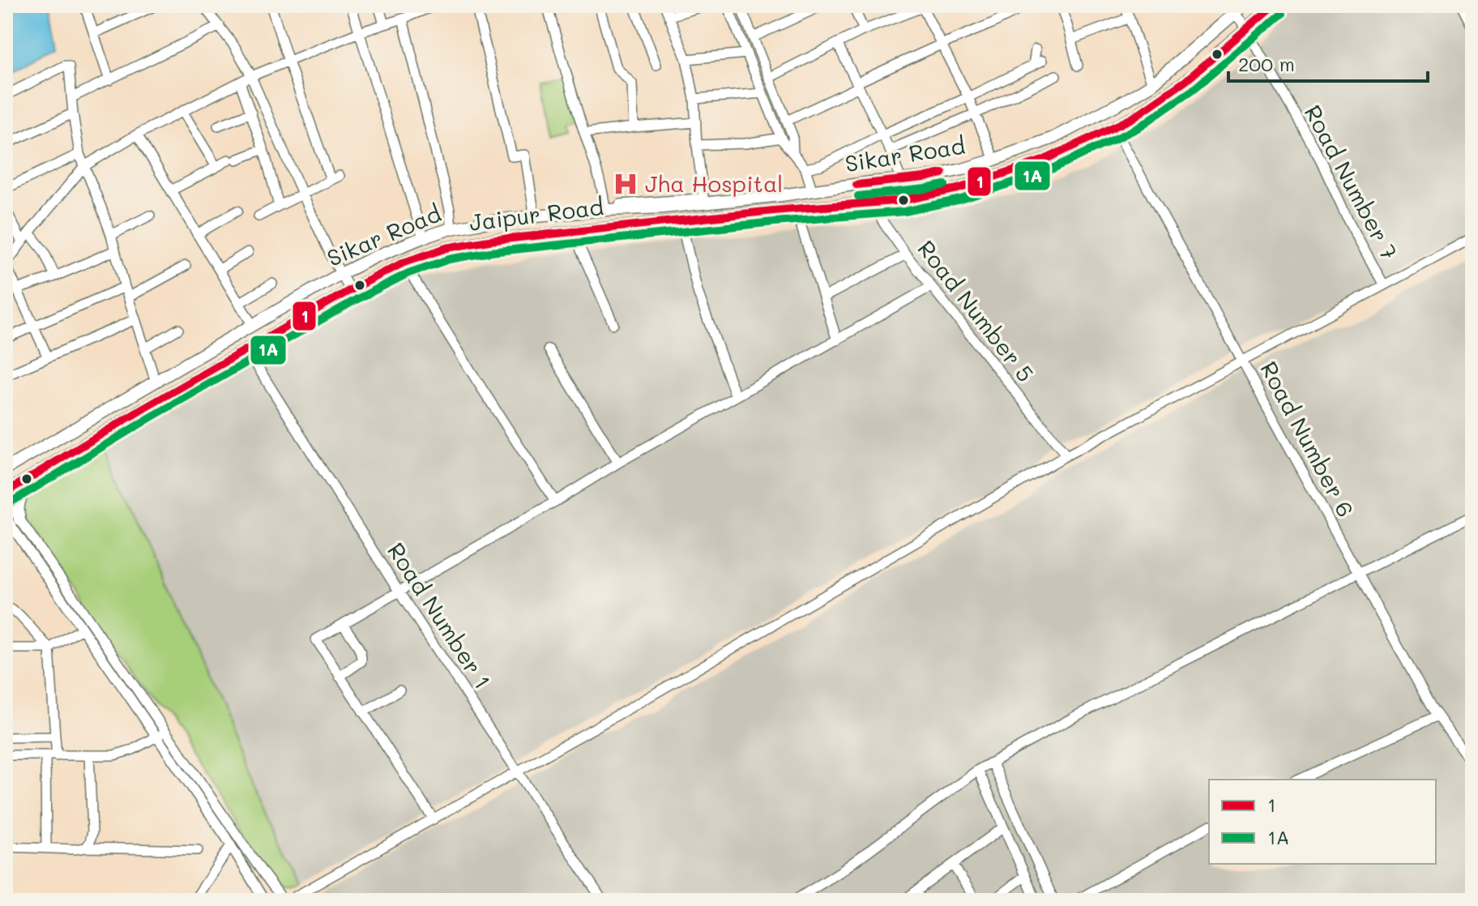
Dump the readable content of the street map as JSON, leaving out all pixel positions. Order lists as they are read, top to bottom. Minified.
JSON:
{"streets":{"main road":["Sikar Road","Jaipur Road"],"street":["Road Number 7","Road Number 5","Road Number 6","Road Number 1"]},"crossings":[["Sikar Road","Road Number 7"],["Sikar Road","Road Number 5"],["Road Number 7","Jaipur Road"],["Jaipur Road","Road Number 5"],["Jaipur Road","Road Number 6"],["Jaipur Road","Road Number 1"]],"places":{"hospital":["Jha Hospital"]},"lines":["transit line 1","transit line 1A"],"legend":["1","1A"],"scale_bar":"200 m"}
